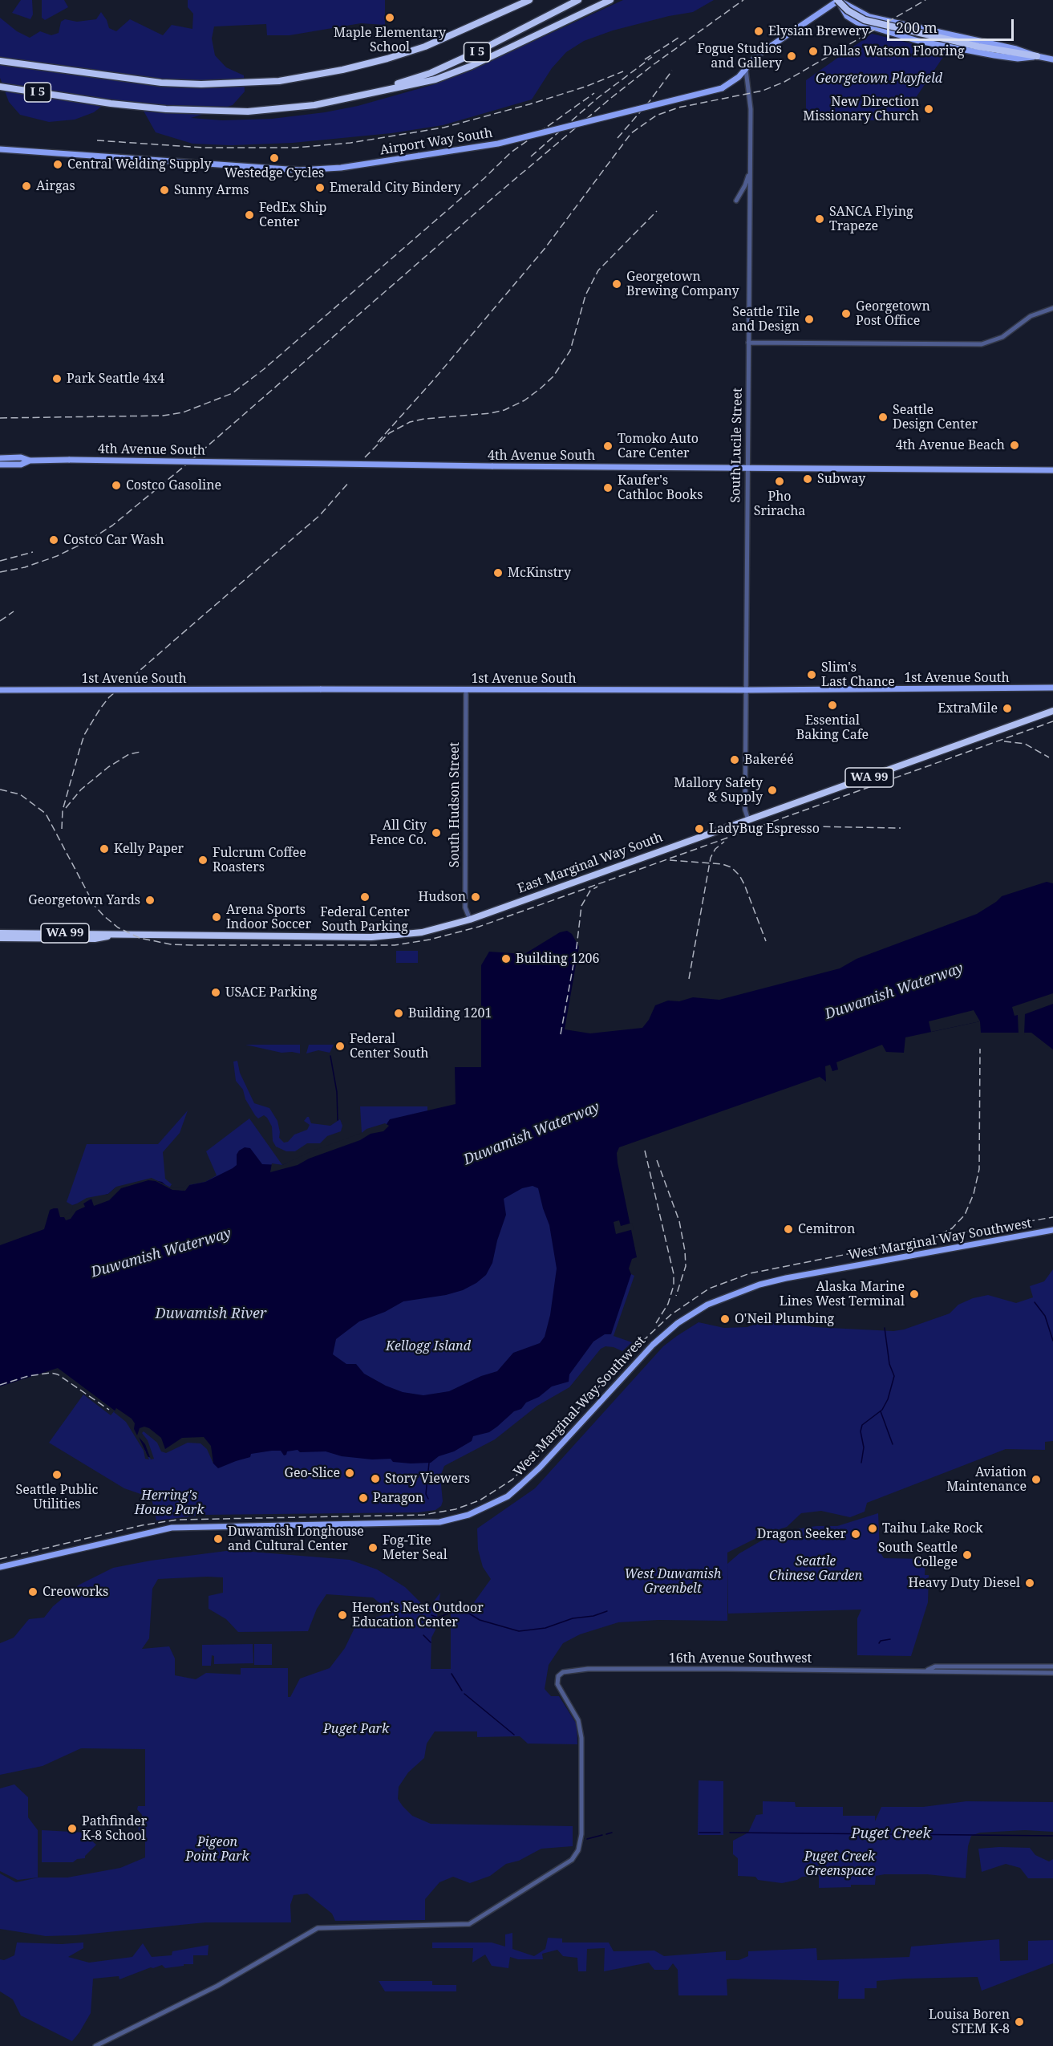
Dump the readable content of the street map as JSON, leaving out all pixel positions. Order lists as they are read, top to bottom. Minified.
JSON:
{"streets":{"highway":["I 5","WA 99","East Marginal Way South"],"main road":["Airport Way South","4th Avenue South","1st Avenue South","West Marginal Way Southwest"],"street":["South Lucile Street","South Hudson Street","16th Avenue Southwest"]},"crossings":[["Airport Way South","South Lucile Street"],["South Lucile Street","4th Avenue South"],["South Lucile Street","1st Avenue South"],["South Lucile Street","East Marginal Way South"],["1st Avenue South","South Hudson Street"],["South Hudson Street","East Marginal Way South"]],"water":["Duwamish Waterway","Duwamish River","Puget Creek"],"parks":["Georgetown Playfield","Kellogg Island","Herring's House Park","Seattle Chinese Garden","West Duwamish Greenbelt","Puget Park","Pigeon Point Park","Puget Creek Greenspace"],"places":["Maple Elementary School","Elysian Brewery","Dallas Watson Flooring","Fogue Studios and Gallery","New Direction Missionary Church","Westedge Cycles","Central Welding Supply","Airgas","Emerald City Bindery","Sunny Arms","FedEx Ship Center","SANCA Flying Trapeze","Georgetown Brewing Company","Georgetown Post Office","Seattle Tile and Design","Park Seattle 4x4","Seattle Design Center","4th Avenue Beach","Tomoko Auto Care Center","Subway","Pho Sriracha","Costco Gasoline","Kaufer's Cathloc Books","Costco Car Wash","McKinstry","Slim's Last Chance","Essential Baking Cafe","ExtraMile","Bakeréé","Mallory Safety & Supply","LadyBug Espresso","All City Fence Co.","Kelly Paper","Fulcrum Coffee Roasters","Federal Center South Parking","Hudson","Georgetown Yards","Arena Sports Indoor Soccer","Building 1206","USACE Parking","Building 1201","Federal Center South","Cemitron","Alaska Marine Lines West Terminal","O'Neil Plumbing","Geo-Slice","Seattle Public Utilities","Story Viewers","Aviation Maintenance","Paragon","Taihu Lake Rock","Dragon Seeker","Duwamish Longhouse and Cultural Center","Fog-Tite Meter Seal","South Seattle College","Heavy Duty Diesel","Creoworks","Heron's Nest Outdoor Education Center","Pathfinder K-8 School","Louisa Boren STEM K-8"],"scale_bar":"200 m"}
